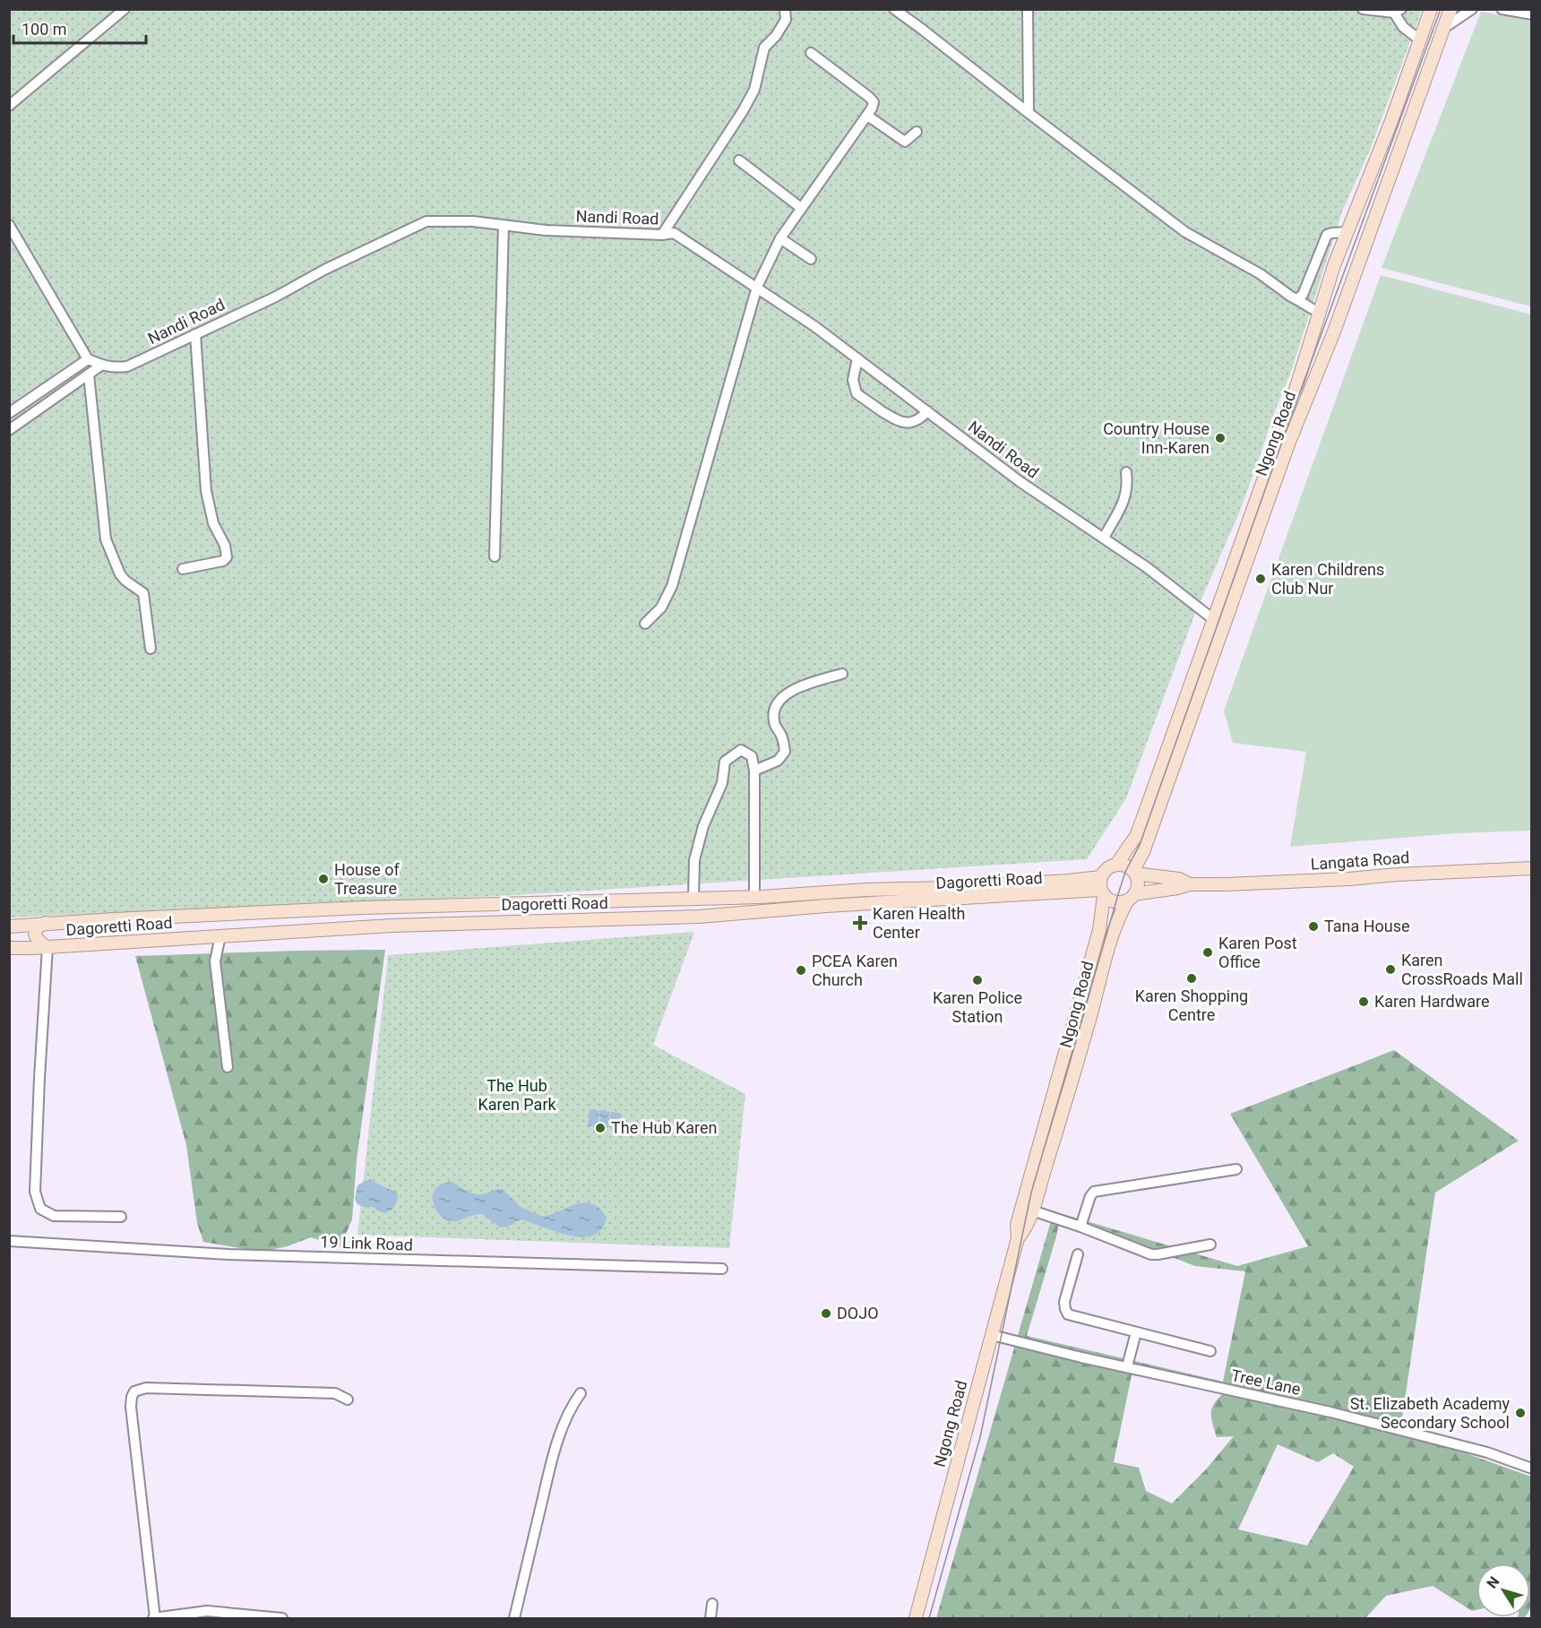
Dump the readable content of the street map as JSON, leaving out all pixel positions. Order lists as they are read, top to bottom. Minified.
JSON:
{"streets":{"main road":["Ngong Road","Langata Road","Dagoretti Road"],"street":["Nandi Road","19 Link Road","Tree Lane"]},"crossings":[["Nandi Road","Ngong Road"],["Ngong Road","Dagoretti Road"],["Ngong Road","Tree Lane"]],"parks":["The Hub Karen Park"],"places":{"other":["Country House Inn-Karen","Karen Childrens Club Nur","House of Treasure","Tana House","Karen Post Office","Karen CrossRoads Mall","PCEA Karen Church","Karen Shopping Centre","Karen Police Station","Karen Hardware","The Hub Karen","DOJO","St. Elizabeth Academy Secondary School"],"health":["Karen Health Center"]},"scale_bar":"100 m","north":"top left"}
